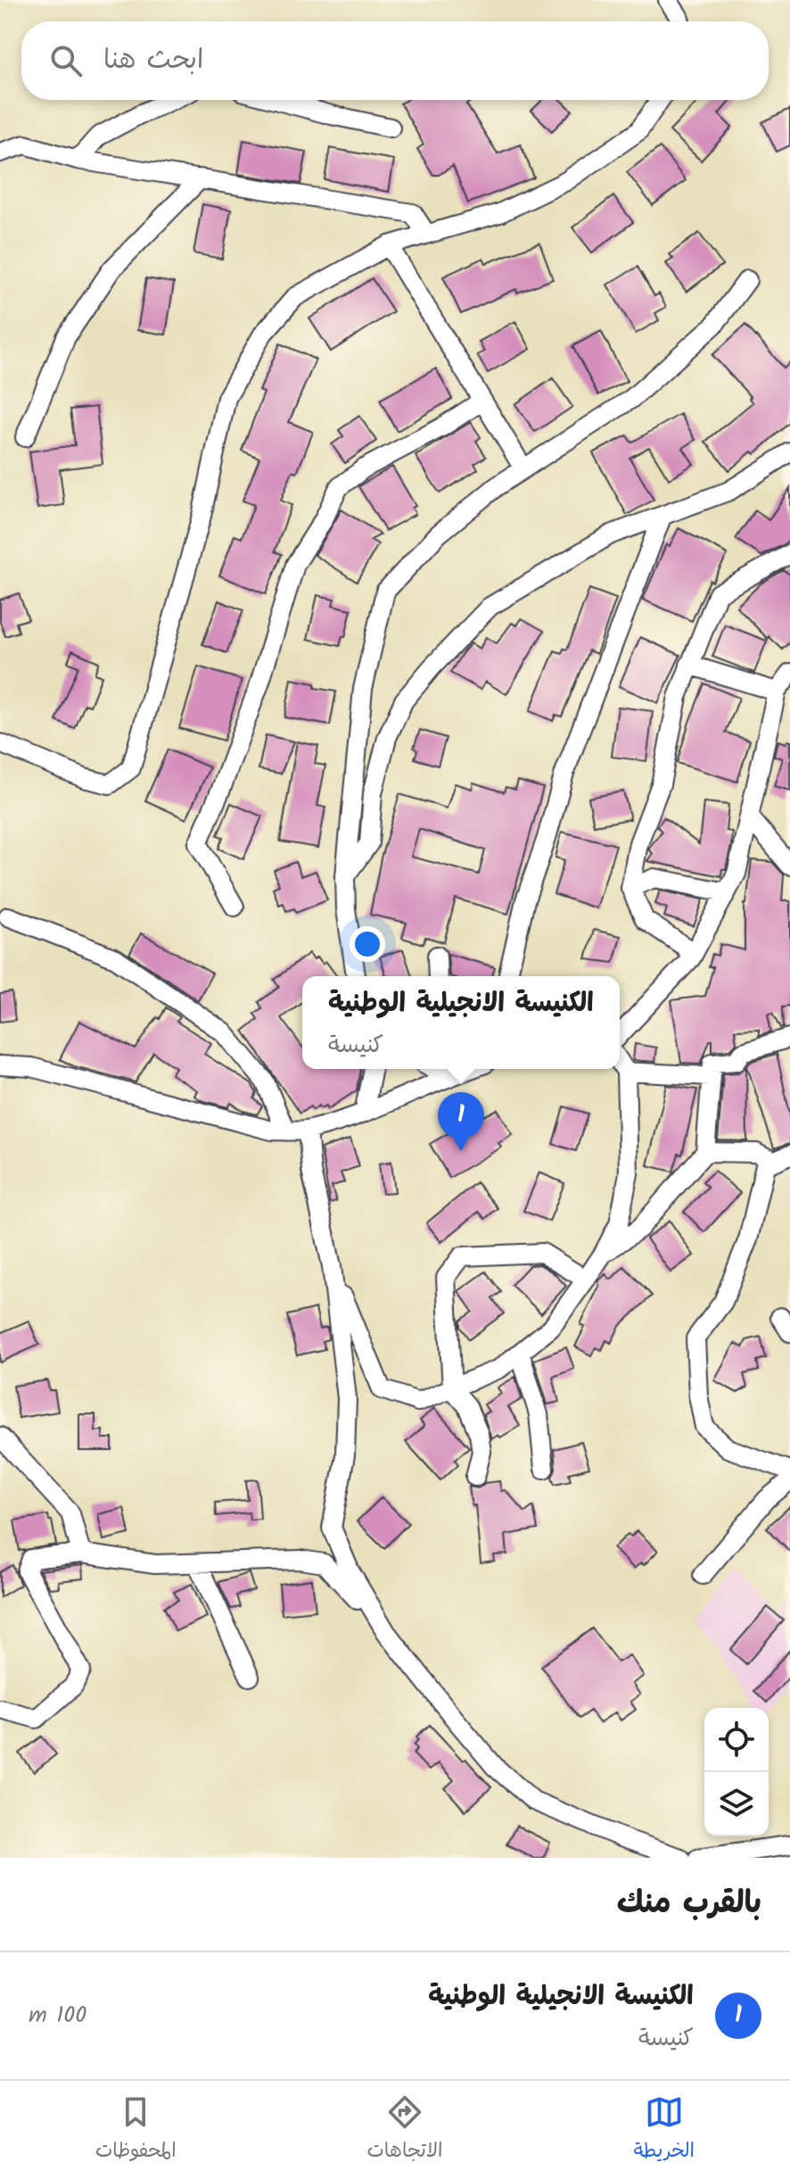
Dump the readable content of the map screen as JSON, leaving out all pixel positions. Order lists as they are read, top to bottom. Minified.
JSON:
{"page":{"search":"ابحث هنا","popup":["الكنيسة الانجيلية الوطنية","كنيسة"],"pins":"1","heading":"بالقرب منك","list":[{"mark":"1","name":"الكنيسة الانجيلية الوطنية","note":"كنيسة","value":"100 m"}],"nav":["الخريطة","الاتجاهات","المحفوظات"]}}
